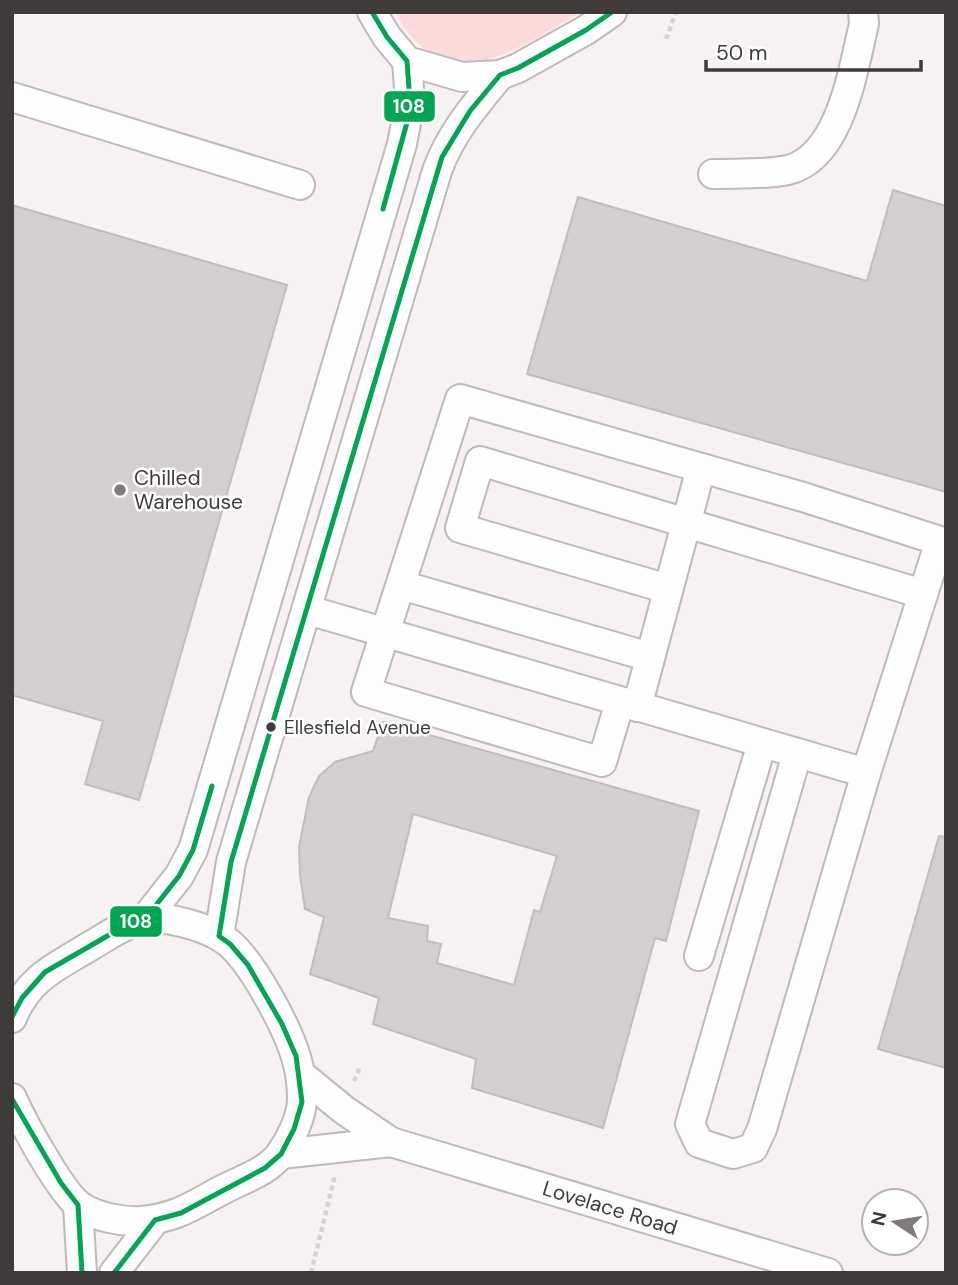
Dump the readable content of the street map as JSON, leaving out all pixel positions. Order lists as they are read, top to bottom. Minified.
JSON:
{"streets":{"street":["Lovelace Road"]},"places":["Chilled Warehouse","Ellesfield Avenue"],"lines":["transit line 108"],"scale_bar":"50 m","north":"left"}
